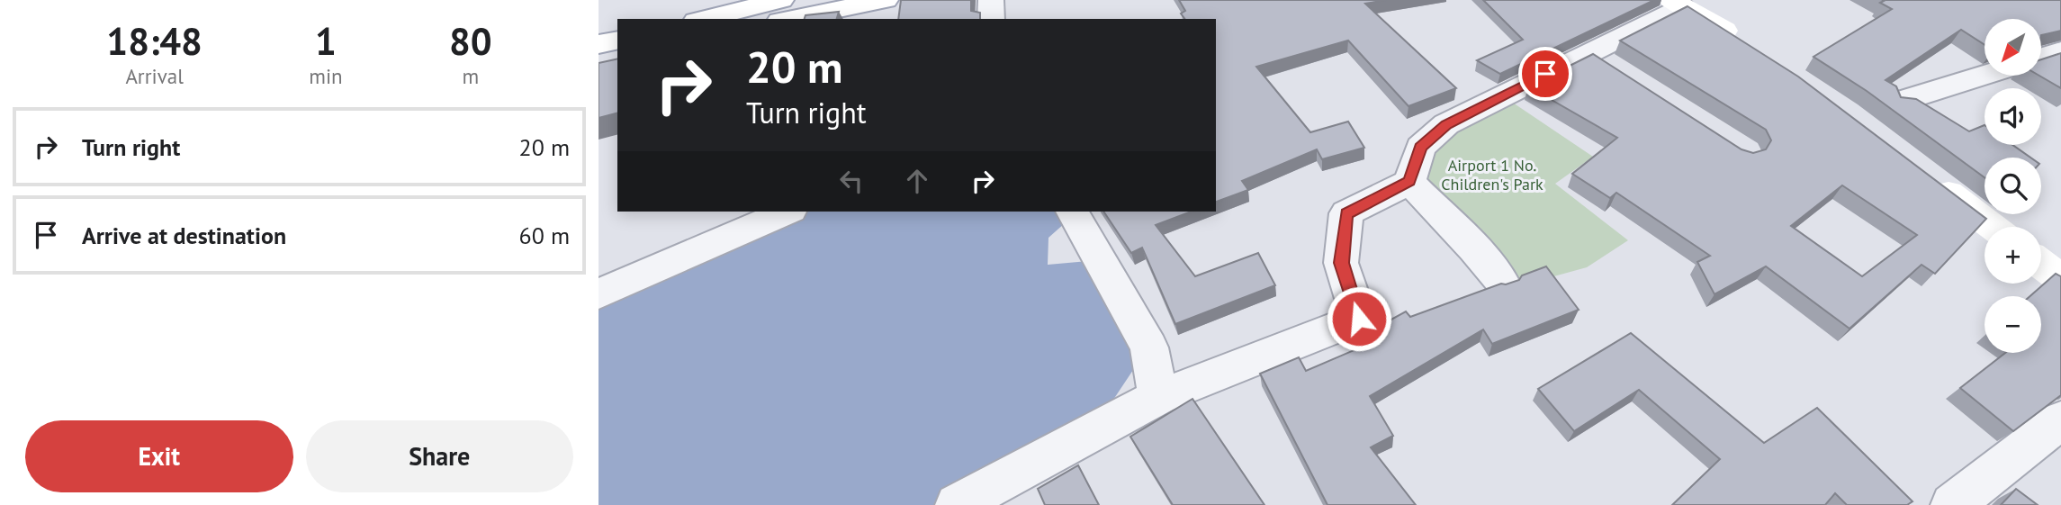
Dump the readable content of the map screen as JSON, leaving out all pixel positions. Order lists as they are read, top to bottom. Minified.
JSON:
{"parks":["Airport 1 No. Children's Park"],"north":"bottom left","page":{"eta":["18:48","Arrival","1","min","80","m"],"map_buttons":["+","−"],"turn":["20 m","Turn right"],"list":[{"name":"Turn right","value":"20 m"},{"name":"Arrive at destination","value":"60 m"}],"buttons":["Exit","Share"]}}
